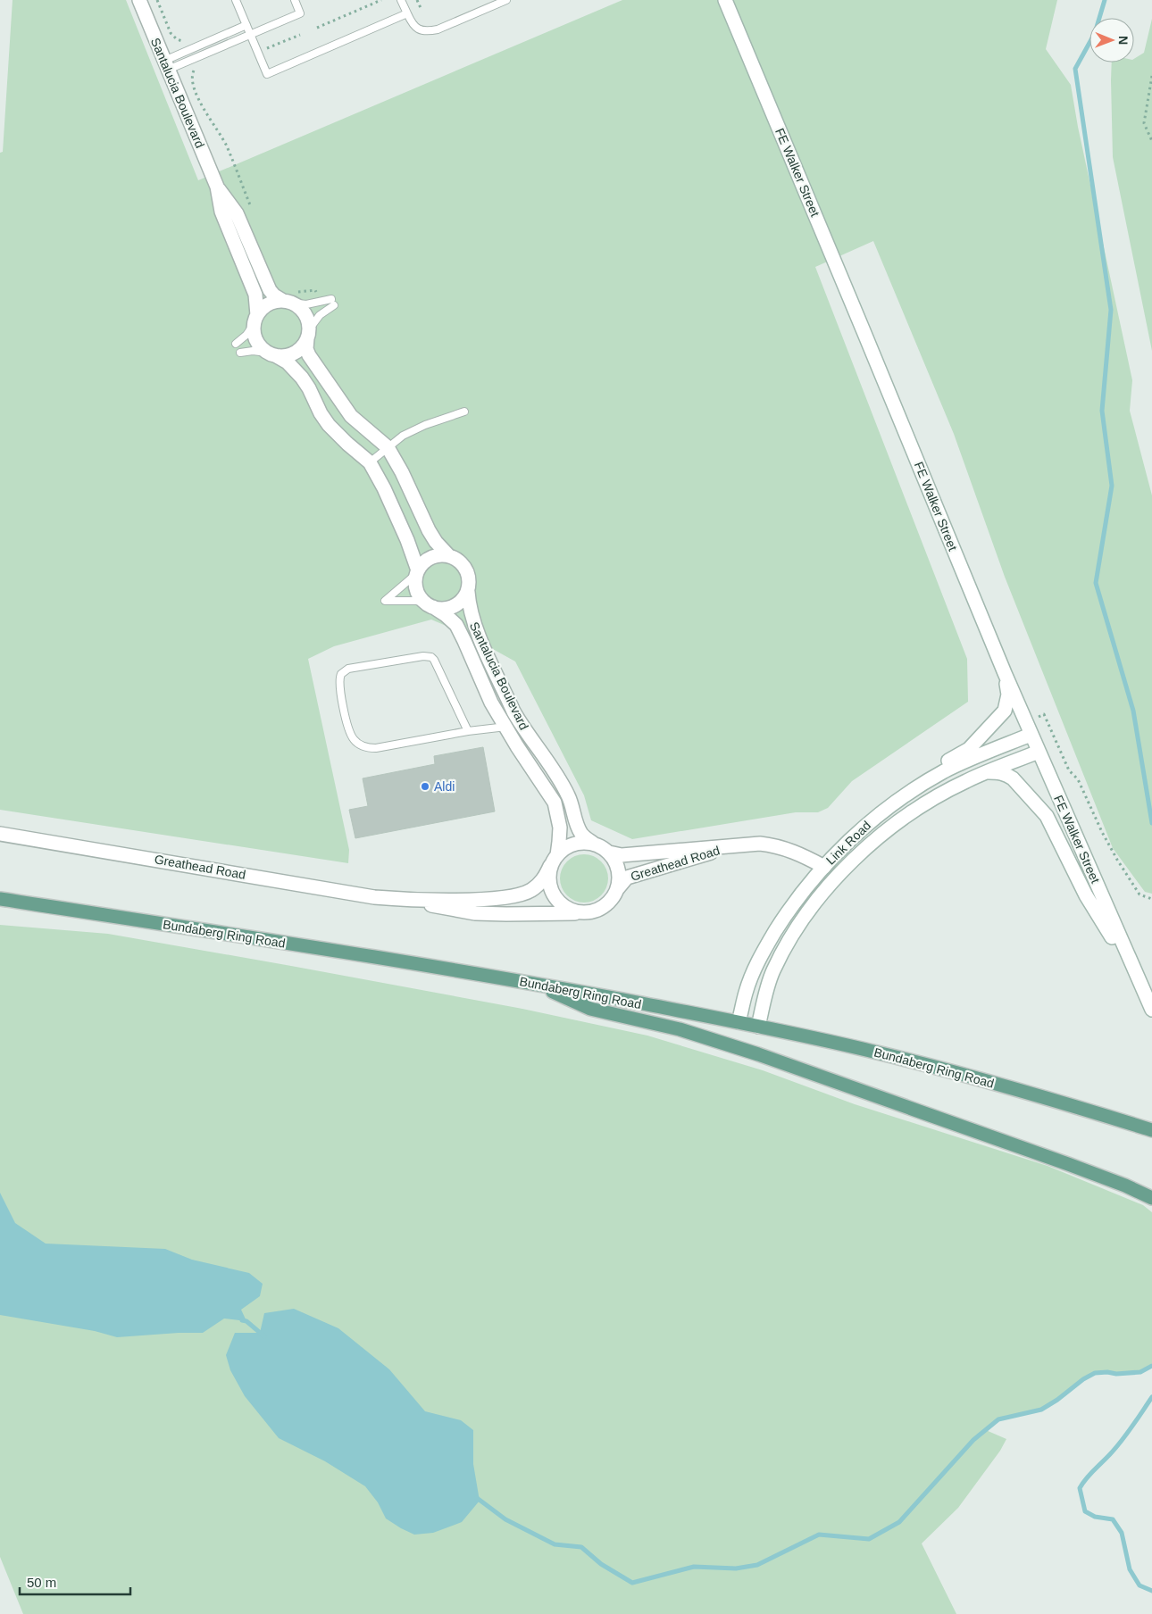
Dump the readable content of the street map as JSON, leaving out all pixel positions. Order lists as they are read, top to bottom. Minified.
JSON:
{"streets":{"main road":["Bundaberg Ring Road"],"street":["Santalucia Boulevard","FE Walker Street","Link Road","Greathead Road"]},"crossings":[["Santalucia Boulevard","Greathead Road"],["FE Walker Street","Link Road"],["Link Road","Greathead Road"],["Link Road","Bundaberg Ring Road"]],"places":["Aldi"],"scale_bar":"50 m","north":"right"}
